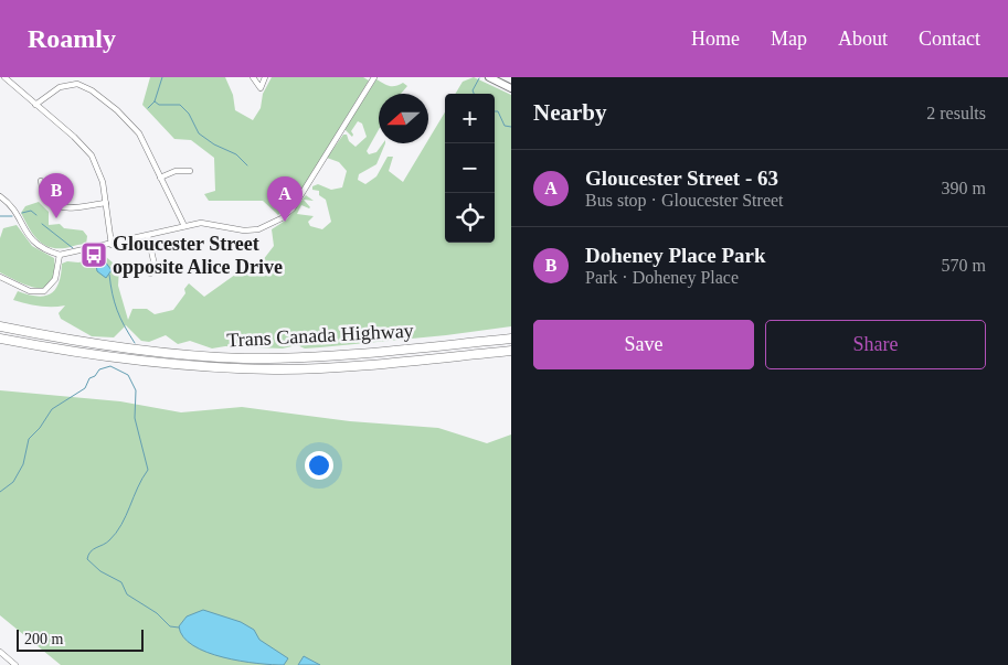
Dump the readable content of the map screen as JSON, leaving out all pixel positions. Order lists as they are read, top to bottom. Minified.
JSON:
{"streets":{"highway":["Trans Canada Highway"]},"places":{"bus stop":["Gloucester Street opposite Alice Drive"]},"scale_bar":"200 m","north":"left","page":{"header":"Roamly","nav":["Home","Map","About","Contact"],"heading":["Nearby","2 results"],"map_buttons":["+","−"],"list":[{"mark":"A","name":"Gloucester Street - 63","note":"Bus stop · Gloucester Street","value":"390 m"},{"mark":"B","name":"Doheney Place Park","note":"Park · Doheney Place","value":"570 m"}],"pins":["B","A"],"buttons":["Save","Share"],"scale":"200 m"}}
